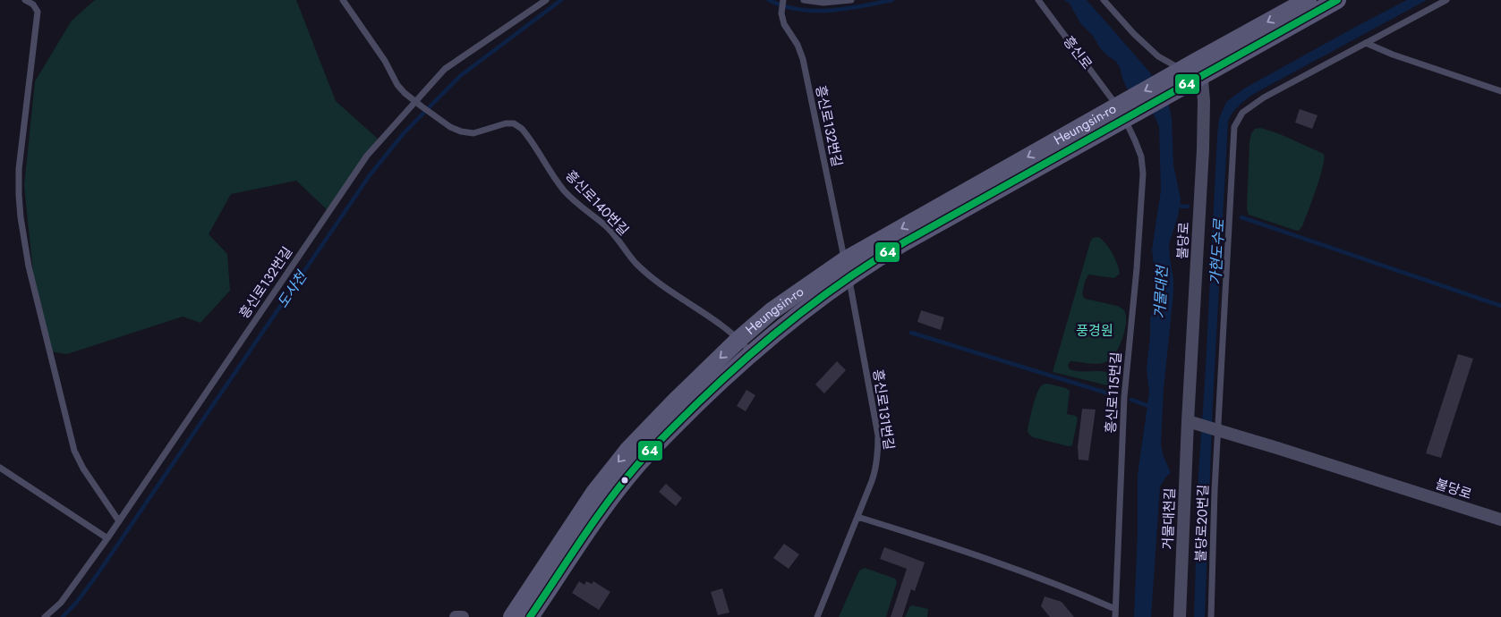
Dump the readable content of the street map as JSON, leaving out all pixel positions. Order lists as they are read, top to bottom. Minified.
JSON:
{"streets":{"main road":["Heungsin-ro"],"street":["불당로","거물대천길"],"lane":["흥신로","흥신로132번길","흥신로140번길","흥신로115번길","흥신로131번길","불당로20번길"]},"crossings":[["흥신로","Heungsin-ro"],["흥신로","흥신로115번길"],["Heungsin-ro","흥신로132번길"],["Heungsin-ro","흥신로140번길"],["Heungsin-ro","흥신로115번길"],["Heungsin-ro","흥신로131번길"],["흥신로132번길","흥신로140번길"],["흥신로132번길","흥신로131번길"],["불당로","거물대천길"],["불당로","불당로20번길"]],"water":["가현도수로","도사천","거물대천"],"parks":["풍경원"],"lines":["transit line 64"]}
